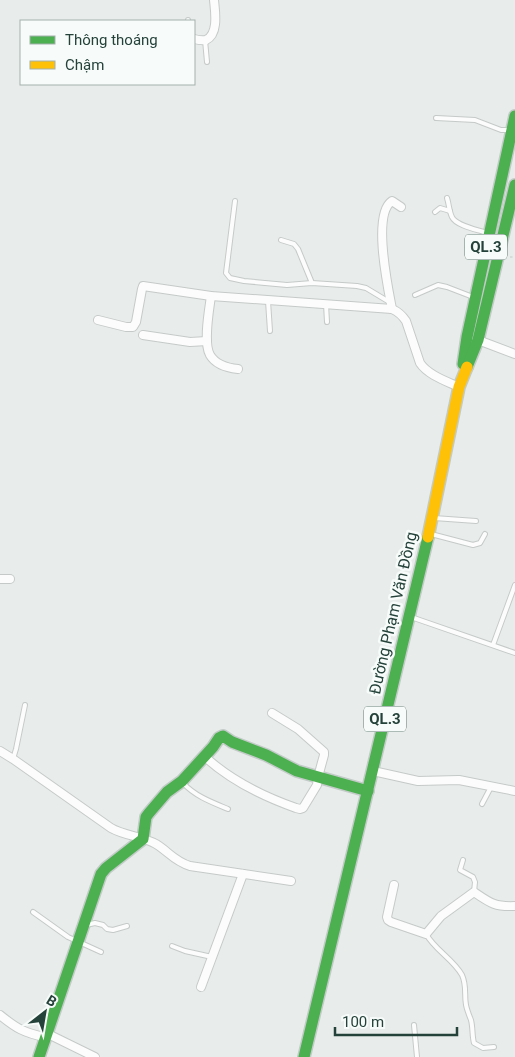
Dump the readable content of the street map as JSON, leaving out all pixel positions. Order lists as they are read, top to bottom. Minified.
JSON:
{"streets":{"main road":["QL.3","Đường Phạm Văn Đồng"]},"legend":["Thông thoáng","Chậm"],"scale_bar":"100 m","north":"top right"}
